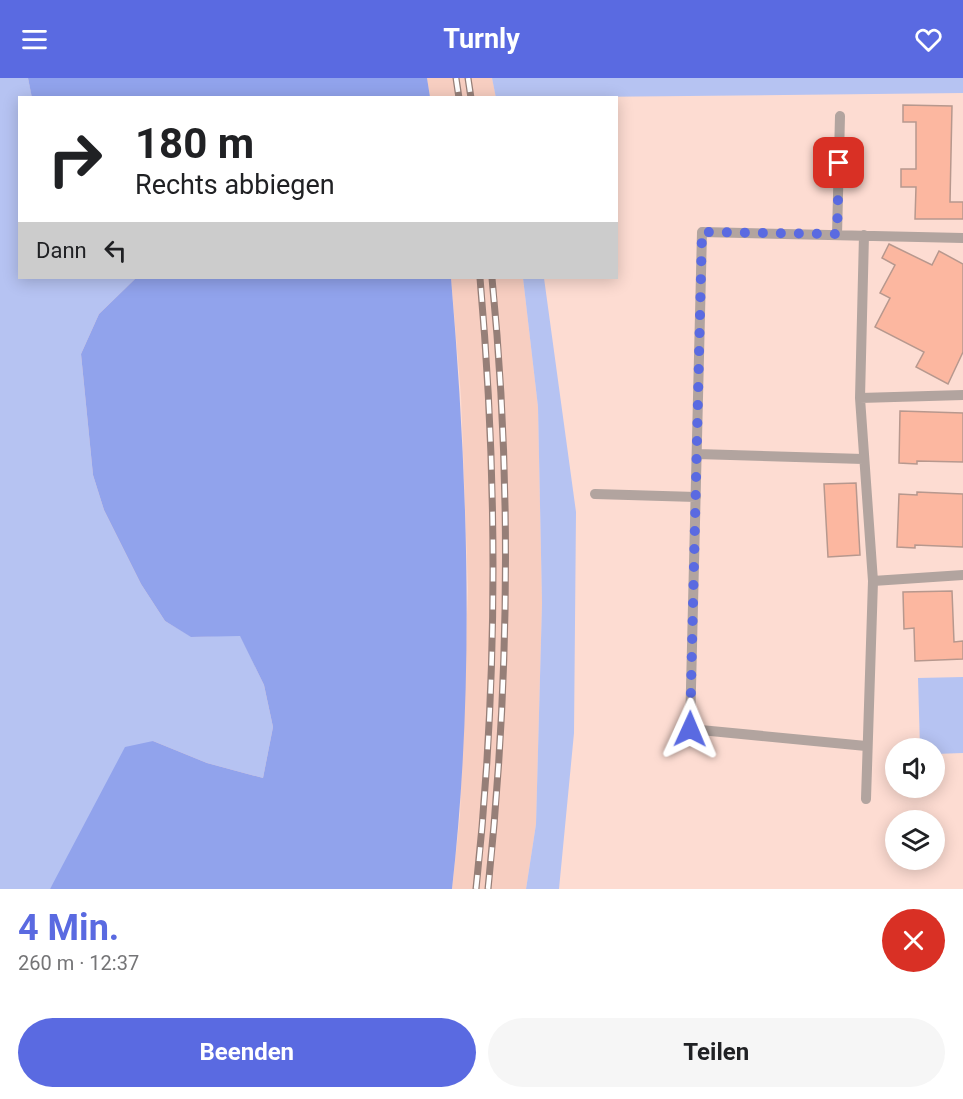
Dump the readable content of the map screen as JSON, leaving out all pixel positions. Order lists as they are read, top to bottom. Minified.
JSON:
{"page":{"header":"Turnly","turn":["180 m","Rechts abbiegen"],"then":"Dann","heading":["4 Min.","260 m · 12:37"],"buttons":["Beenden","Teilen"]}}
